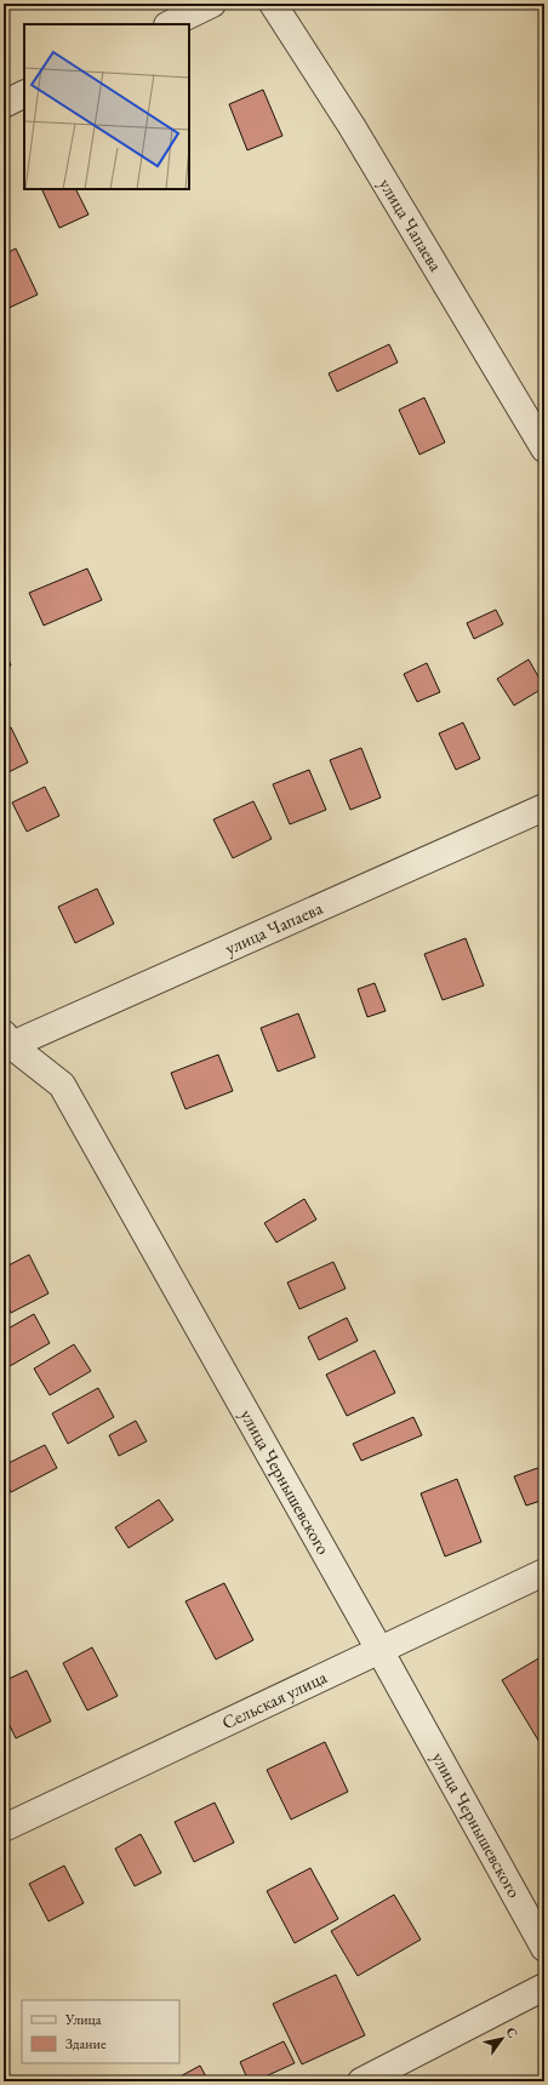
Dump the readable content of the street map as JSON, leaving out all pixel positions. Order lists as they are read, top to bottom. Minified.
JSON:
{"streets":{"street":["улица Чапаева","улица Чернышевского","Сельская улица"]},"crossings":[["улица Чапаева","улица Чернышевского"],["улица Чернышевского","Сельская улица"]],"legend":["Улица","Здание"],"north":"top right"}
